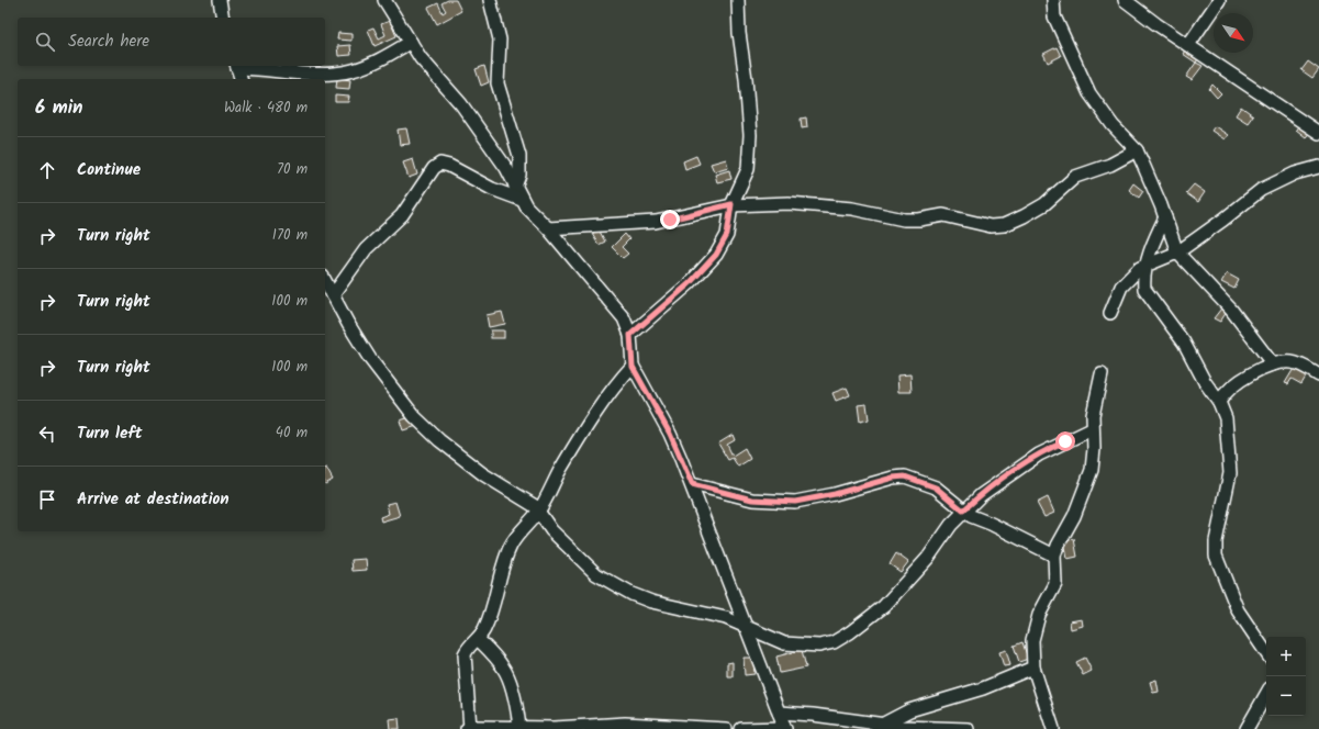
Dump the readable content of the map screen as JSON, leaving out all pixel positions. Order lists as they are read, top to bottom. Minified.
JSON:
{"north":"bottom right","page":{"search":"Search here","heading":["6 min","Walk · 480 m"],"list":[["Continue","70 m"],["Turn right","170 m"],["Turn right","100 m"],["Turn right","100 m"],["Turn left","40 m"],"Arrive at destination"],"map_buttons":["+","−"]}}
